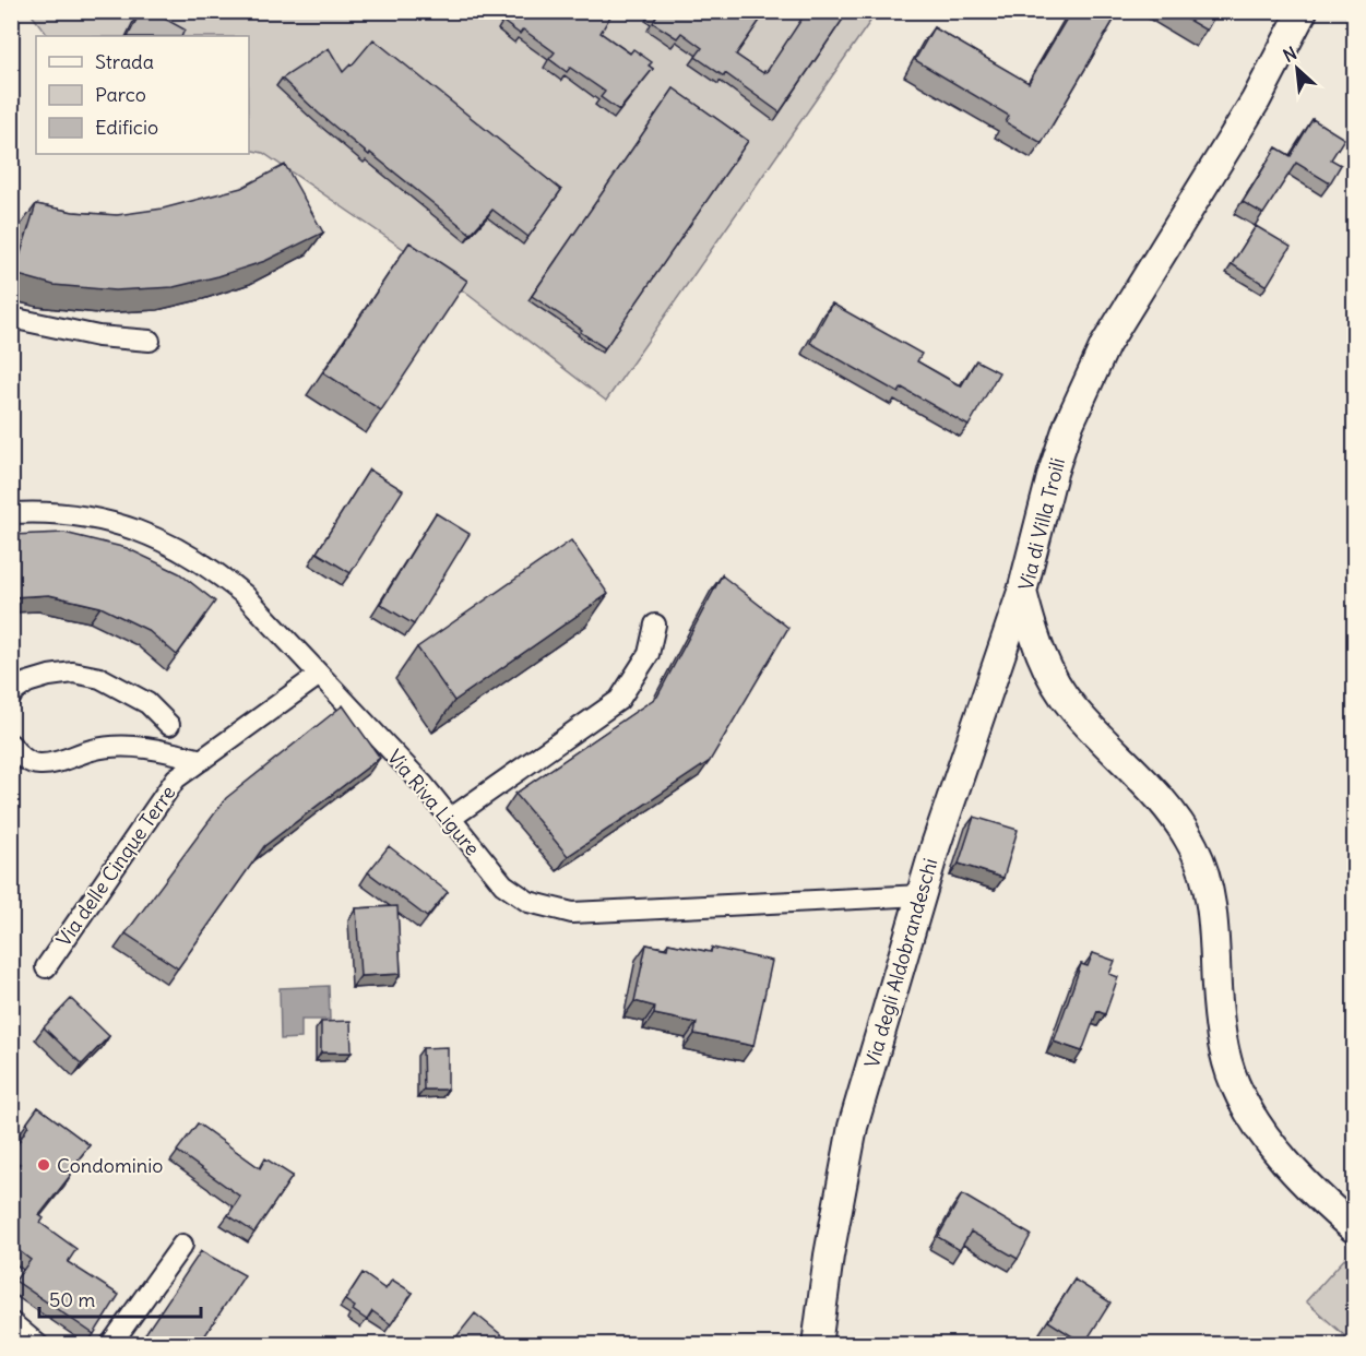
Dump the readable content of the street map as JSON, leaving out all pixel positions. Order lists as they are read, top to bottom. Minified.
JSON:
{"streets":{"street":["Via di Villa Troili","Via Riva Ligure","Via delle Cinque Terre","Via degli Aldobrandeschi"]},"crossings":[["Via di Villa Troili","Via degli Aldobrandeschi"],["Via Riva Ligure","Via delle Cinque Terre"],["Via Riva Ligure","Via degli Aldobrandeschi"]],"places":["Condominio"],"legend":["Strada","Parco","Edificio"],"scale_bar":"50 m","north":"top left"}
